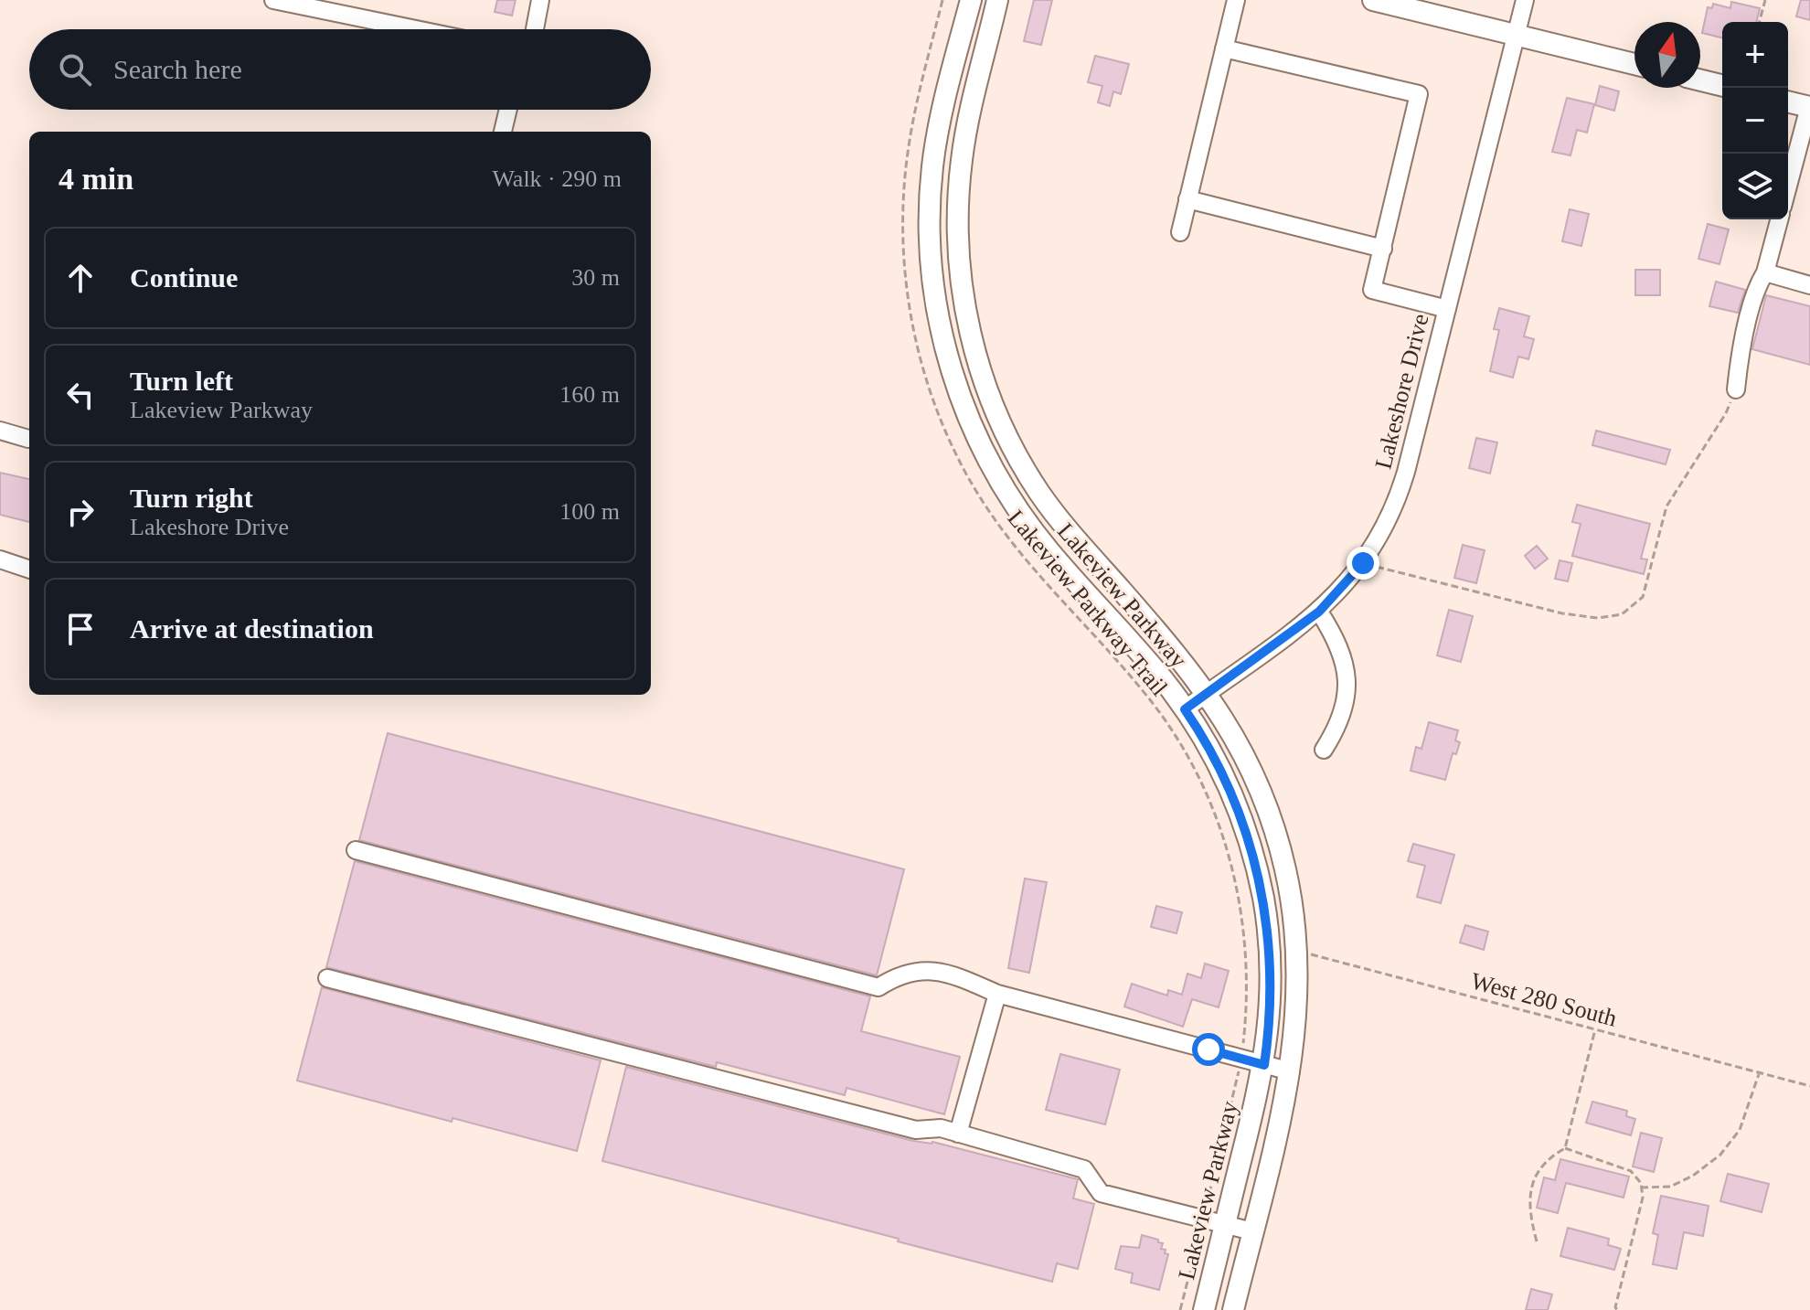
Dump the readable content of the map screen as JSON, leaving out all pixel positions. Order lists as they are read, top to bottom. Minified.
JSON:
{"streets":{"main road":["Lakeview Parkway"],"street":["Lakeshore Drive"],"path":["Lakeview Parkway Trail","West 280 South"]},"crossings":[["Lakeshore Drive","Lakeview Parkway"],["Lakeview Parkway","West 280 South"]],"north":"top","page":{"map_buttons":["+","−"],"search":"Search here","heading":["4 min","Walk · 290 m"],"list":[["Continue","30 m"],["Turn left","Lakeview Parkway","160 m"],["Turn right","Lakeshore Drive","100 m"],"Arrive at destination"]}}
